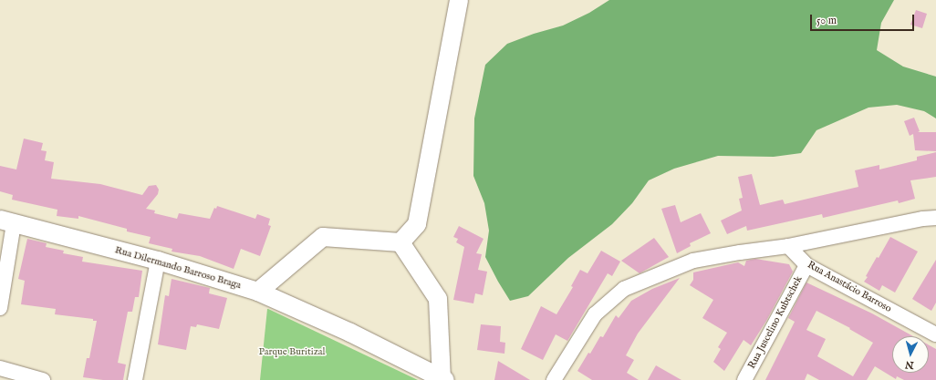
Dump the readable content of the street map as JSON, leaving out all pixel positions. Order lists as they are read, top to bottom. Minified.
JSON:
{"streets":{"street":["Rua Dilermando Barroso Braga","Rua Anastácio Barroso","Rua Juscelino Kubtschek"]},"crossings":[["Rua Anastácio Barroso","Rua Juscelino Kubtschek"]],"parks":["Parque Buritizal"],"scale_bar":"50 m","north":"bottom"}
